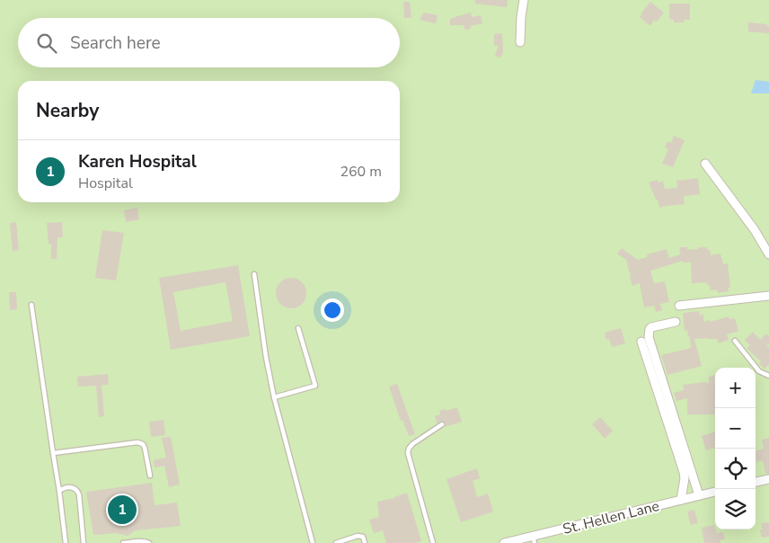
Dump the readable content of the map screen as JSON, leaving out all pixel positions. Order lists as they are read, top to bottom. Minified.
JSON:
{"streets":{"street":["St. Hellen Lane"]},"page":{"search":"Search here","heading":"Nearby","list":[{"mark":"1","name":"Karen Hospital","note":"Hospital","value":"260 m"}],"map_buttons":["+","−"],"pins":"1"}}
